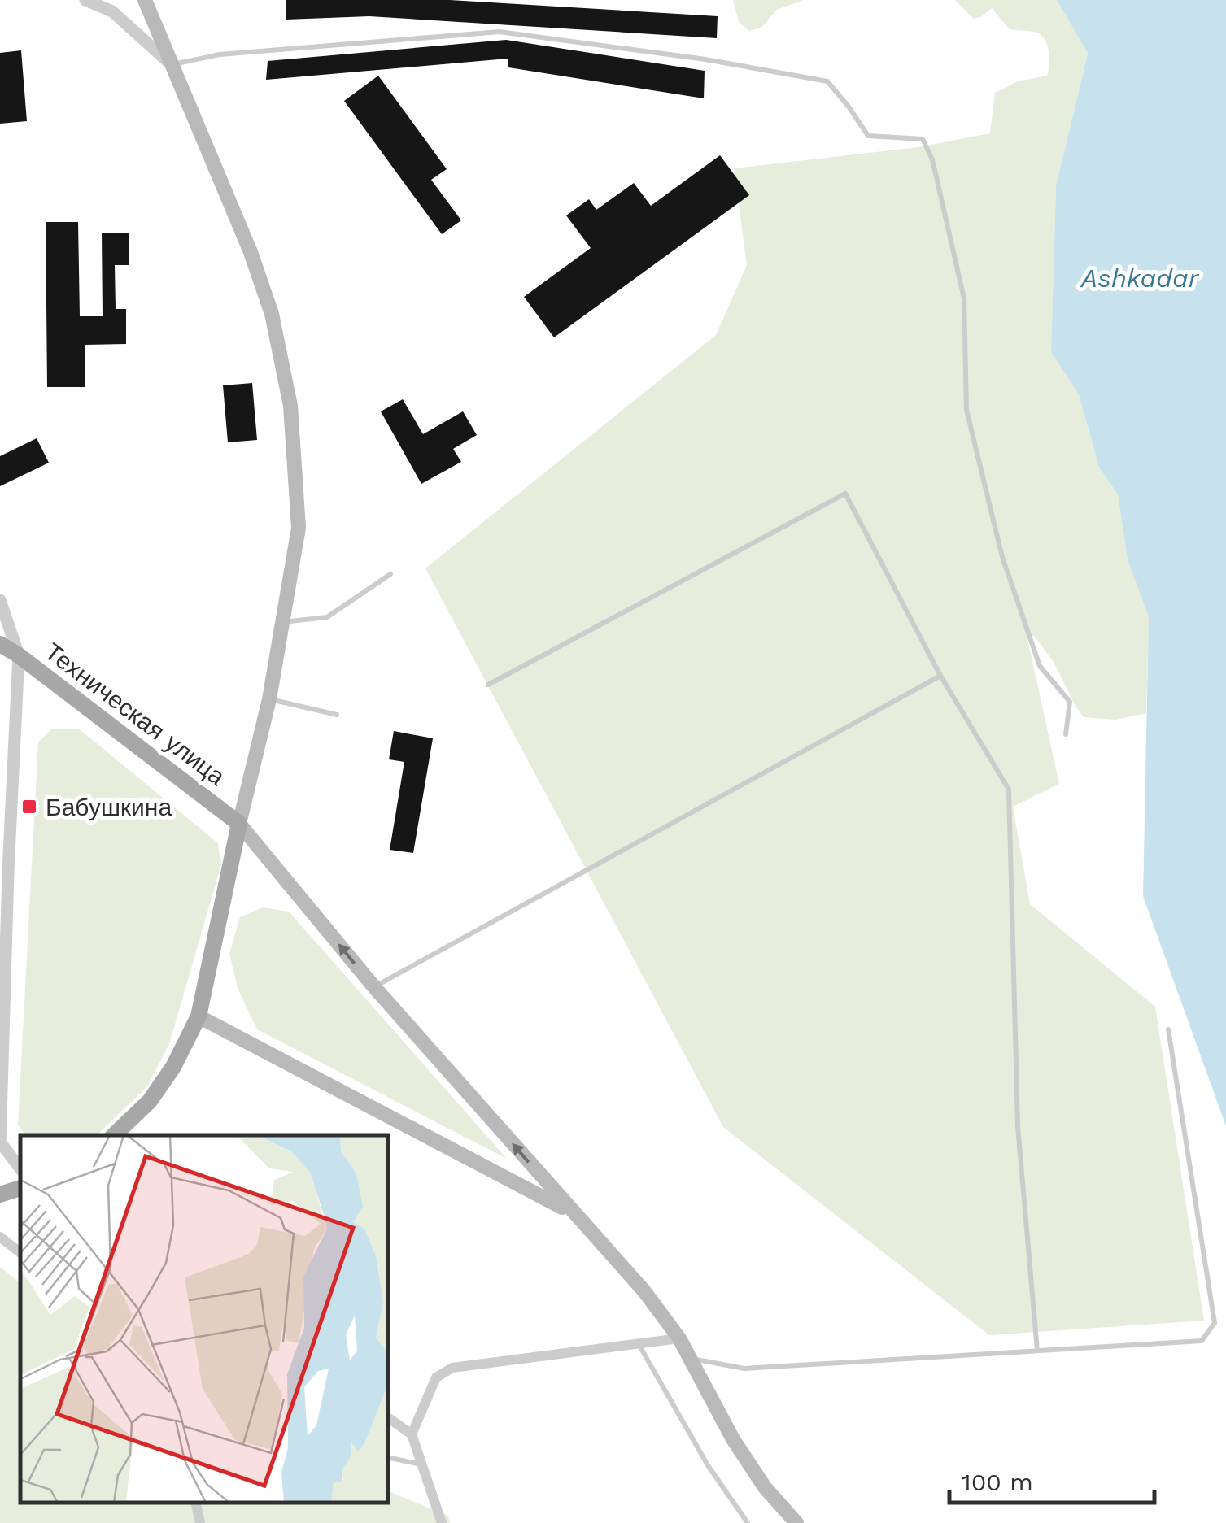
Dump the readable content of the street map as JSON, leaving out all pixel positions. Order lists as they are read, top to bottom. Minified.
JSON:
{"streets":{"main road":["Техническая улица"]},"water":["Ashkadar"],"places":{"transit":["Бабушкина"]},"scale_bar":"100 m"}
